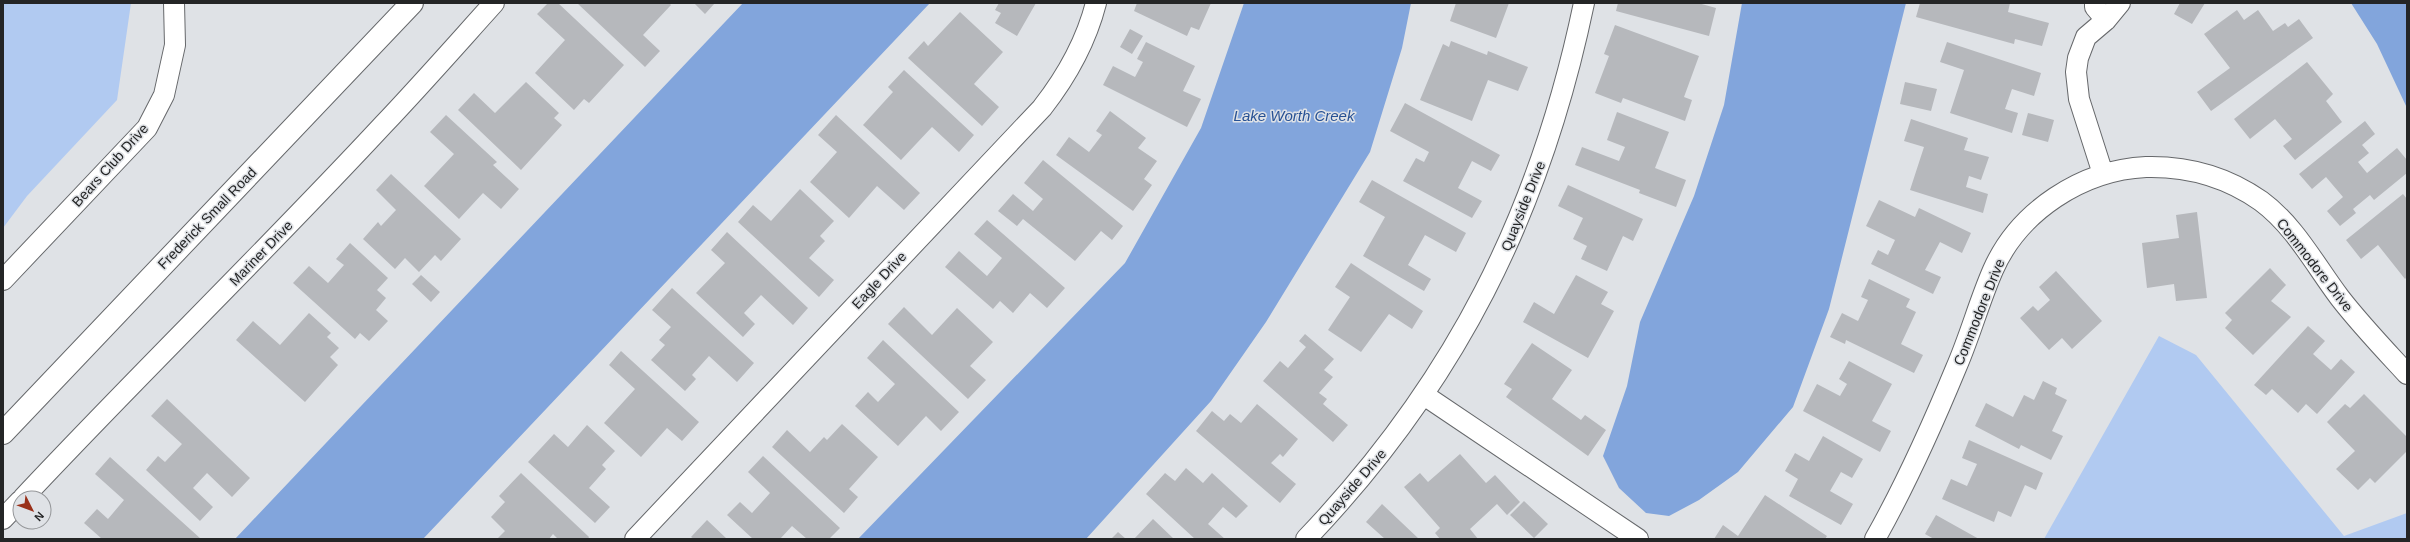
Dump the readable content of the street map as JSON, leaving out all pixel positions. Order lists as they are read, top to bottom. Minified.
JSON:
{"streets":{"street":["Bears Club Drive","Quayside Drive","Frederick Small Road","Mariner Drive","Commodore Drive","Eagle Drive"]},"water":["Lake Worth Creek"],"north":"bottom right"}
